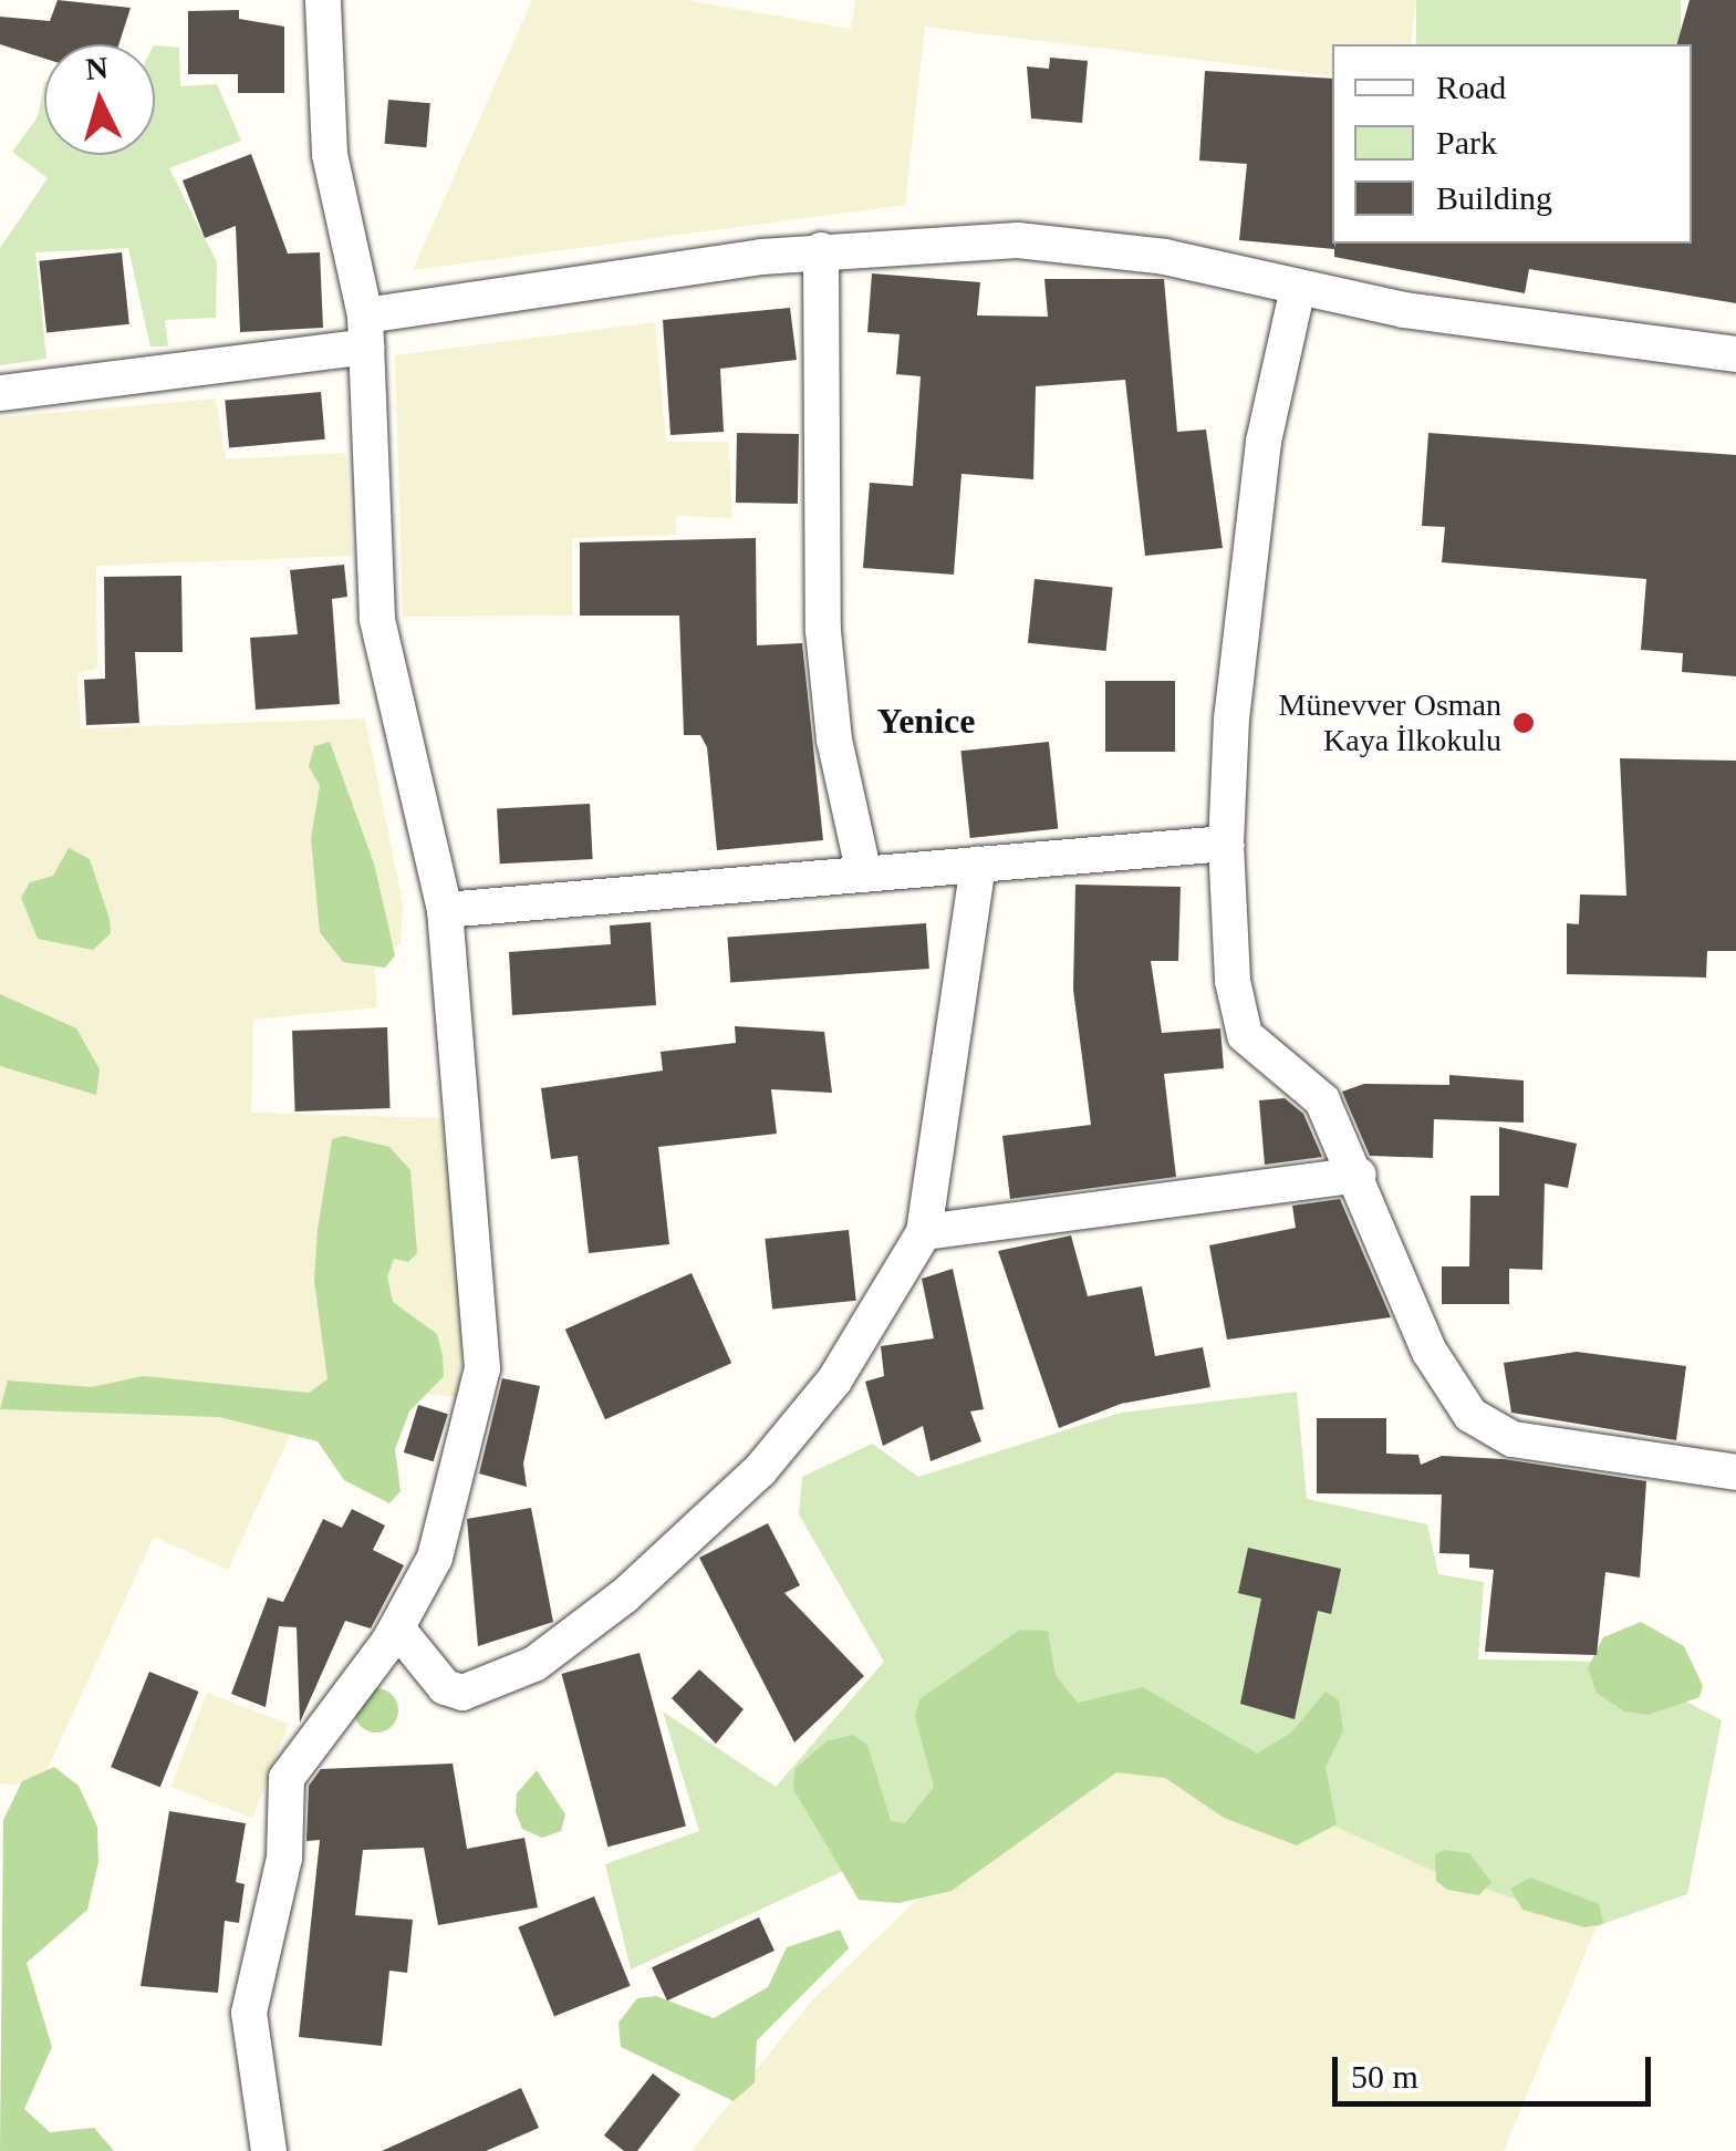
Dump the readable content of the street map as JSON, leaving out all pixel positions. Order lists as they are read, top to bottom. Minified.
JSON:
{"districts":["Yenice"],"places":["Münevver Osman Kaya İlkokulu"],"legend":["Road","Park","Building"],"scale_bar":"50 m","north":"top"}
